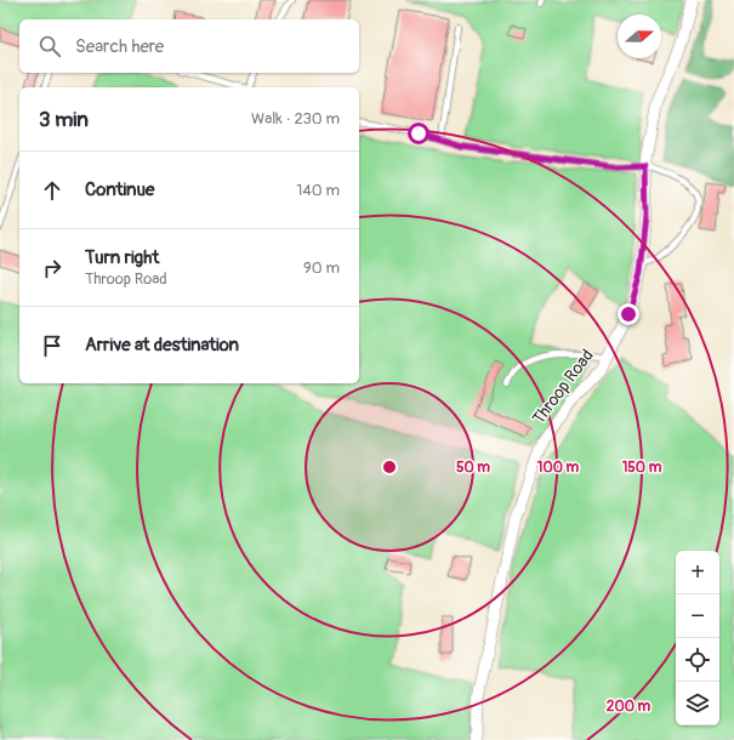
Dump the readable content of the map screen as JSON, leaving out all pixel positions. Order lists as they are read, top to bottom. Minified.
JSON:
{"streets":{"street":["Throop Road"]},"north":"right","page":{"search":"Search here","heading":["3 min","Walk · 230 m"],"list":[["Continue","140 m"],["Turn right","Throop Road","90 m"],"Arrive at destination"],"map_buttons":["+","−"]},"rings":["50 m","100 m","150 m","200 m"]}
